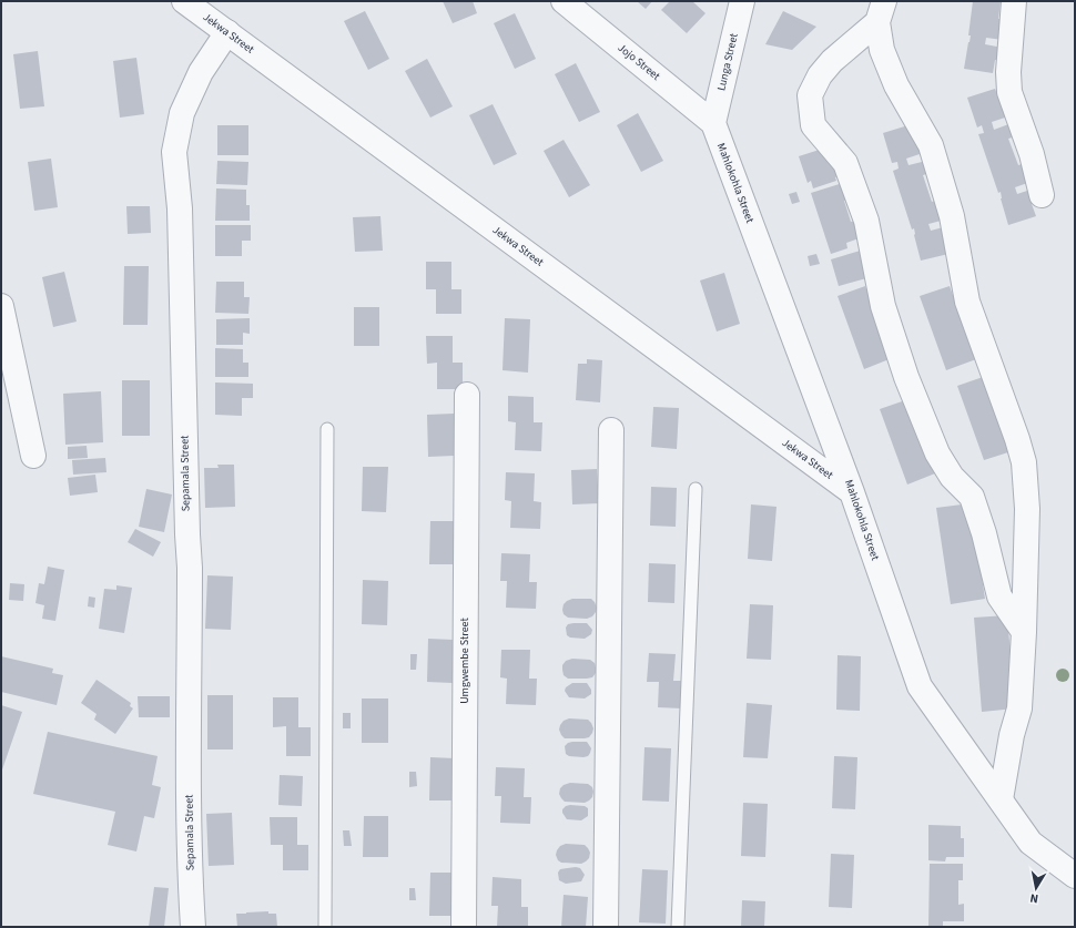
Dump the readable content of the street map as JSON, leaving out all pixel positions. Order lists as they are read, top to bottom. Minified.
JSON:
{"streets":{"street":["Jekwa Street","Jojo Street","Lunga Street","Mahlokohla Street","Sepamala Street","Umgwembe Street"]},"crossings":[["Jekwa Street","Mahlokohla Street"],["Jekwa Street","Sepamala Street"],["Jojo Street","Lunga Street"],["Jojo Street","Mahlokohla Street"],["Lunga Street","Mahlokohla Street"]],"north":"bottom"}
